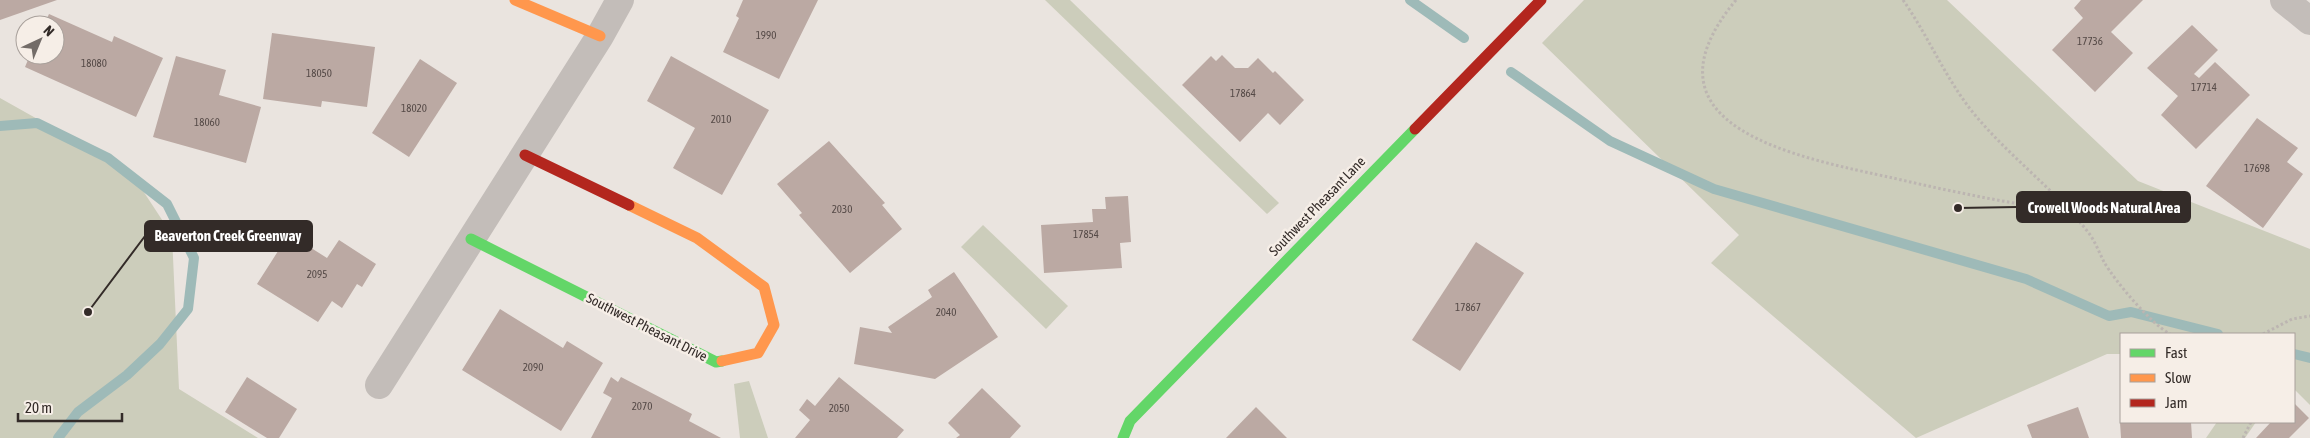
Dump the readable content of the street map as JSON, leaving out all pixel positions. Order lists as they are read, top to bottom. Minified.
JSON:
{"streets":{"street":["Southwest Pheasant Lane","Southwest Pheasant Drive"]},"places":["Crowell Woods Natural Area","Beaverton Creek Greenway"],"house_numbers":["1990","17736","18080","18050","17714","17864","18020","2010","18060","17698","2030","17854","2095","17867","2040","2090","2070","2050"],"legend":["Fast","Slow","Jam"],"scale_bar":"20 m","north":"top right"}
